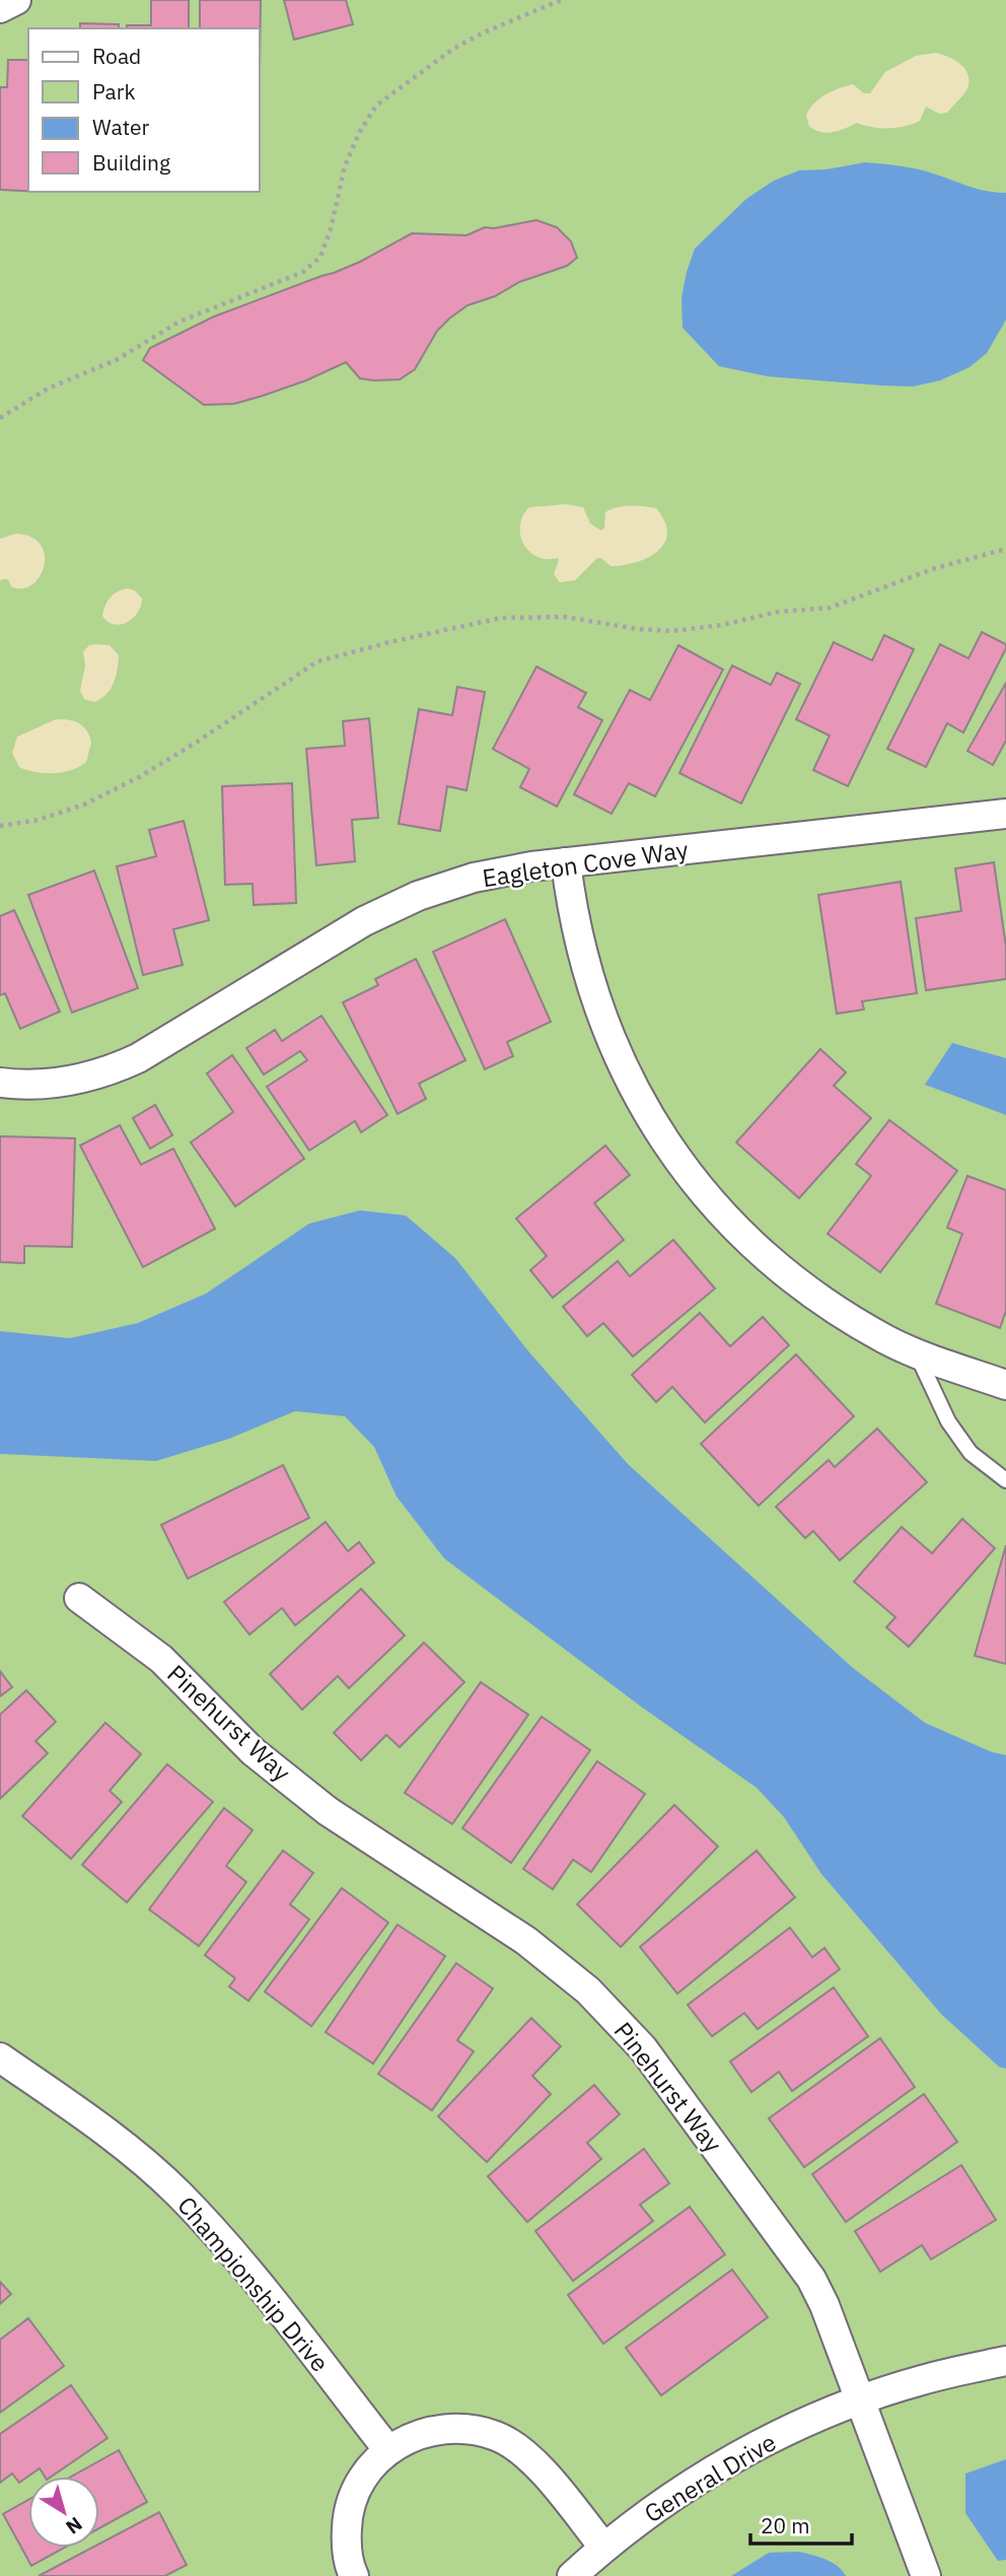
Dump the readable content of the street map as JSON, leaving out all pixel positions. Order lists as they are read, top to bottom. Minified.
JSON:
{"streets":{"street":["Eagleton Cove Way","Pinehurst Way","Championship Drive","General Drive"]},"crossings":[["Pinehurst Way","General Drive"]],"legend":["Road","Park","Water","Building"],"scale_bar":"20 m","north":"bottom right"}
